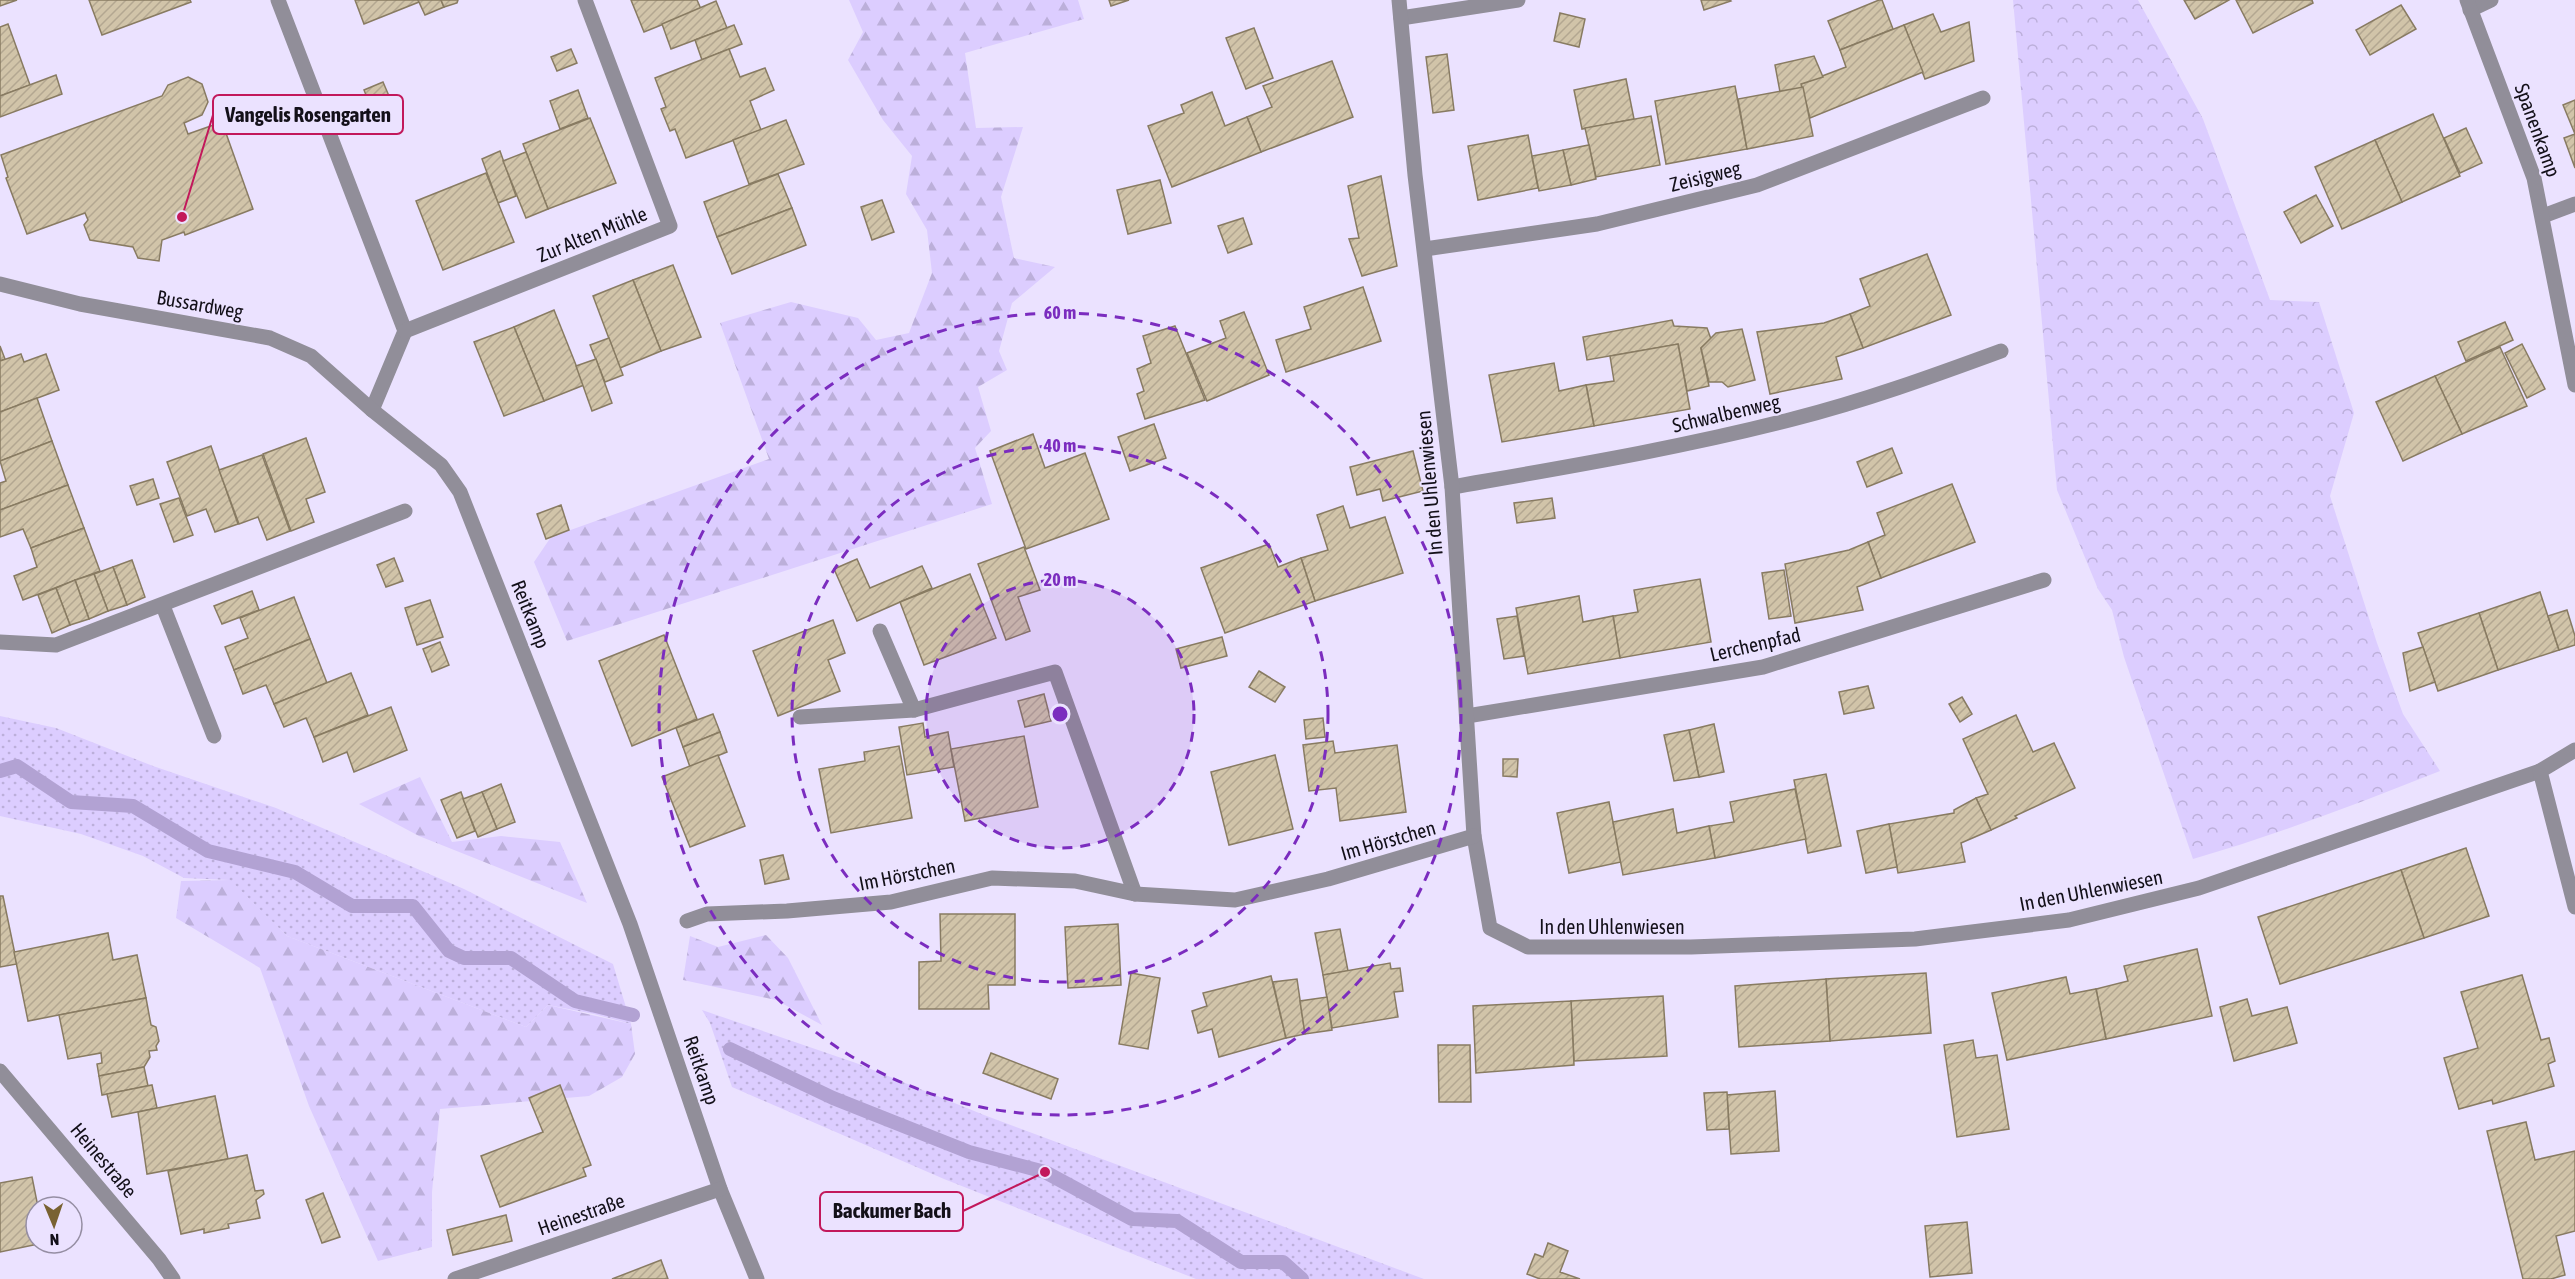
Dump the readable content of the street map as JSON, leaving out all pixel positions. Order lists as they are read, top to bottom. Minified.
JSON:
{"streets":{"street":["Spanenkamp","Zeisigweg","Zur Alten Mühle","Bussardweg","Schwalbenweg","In den Uhlenwiesen","Reitkamp","Lerchenpfad","Im Hörstchen","Heinestraße"]},"crossings":[["Zeisigweg","In den Uhlenwiesen"],["Bussardweg","Reitkamp"],["Schwalbenweg","In den Uhlenwiesen"],["In den Uhlenwiesen","Lerchenpfad"],["In den Uhlenwiesen","Im Hörstchen"],["Reitkamp","Heinestraße"]],"places":["Vangelis Rosengarten","Backumer Bach"],"north":"bottom","rings":["60 m","40 m","20 m"]}
